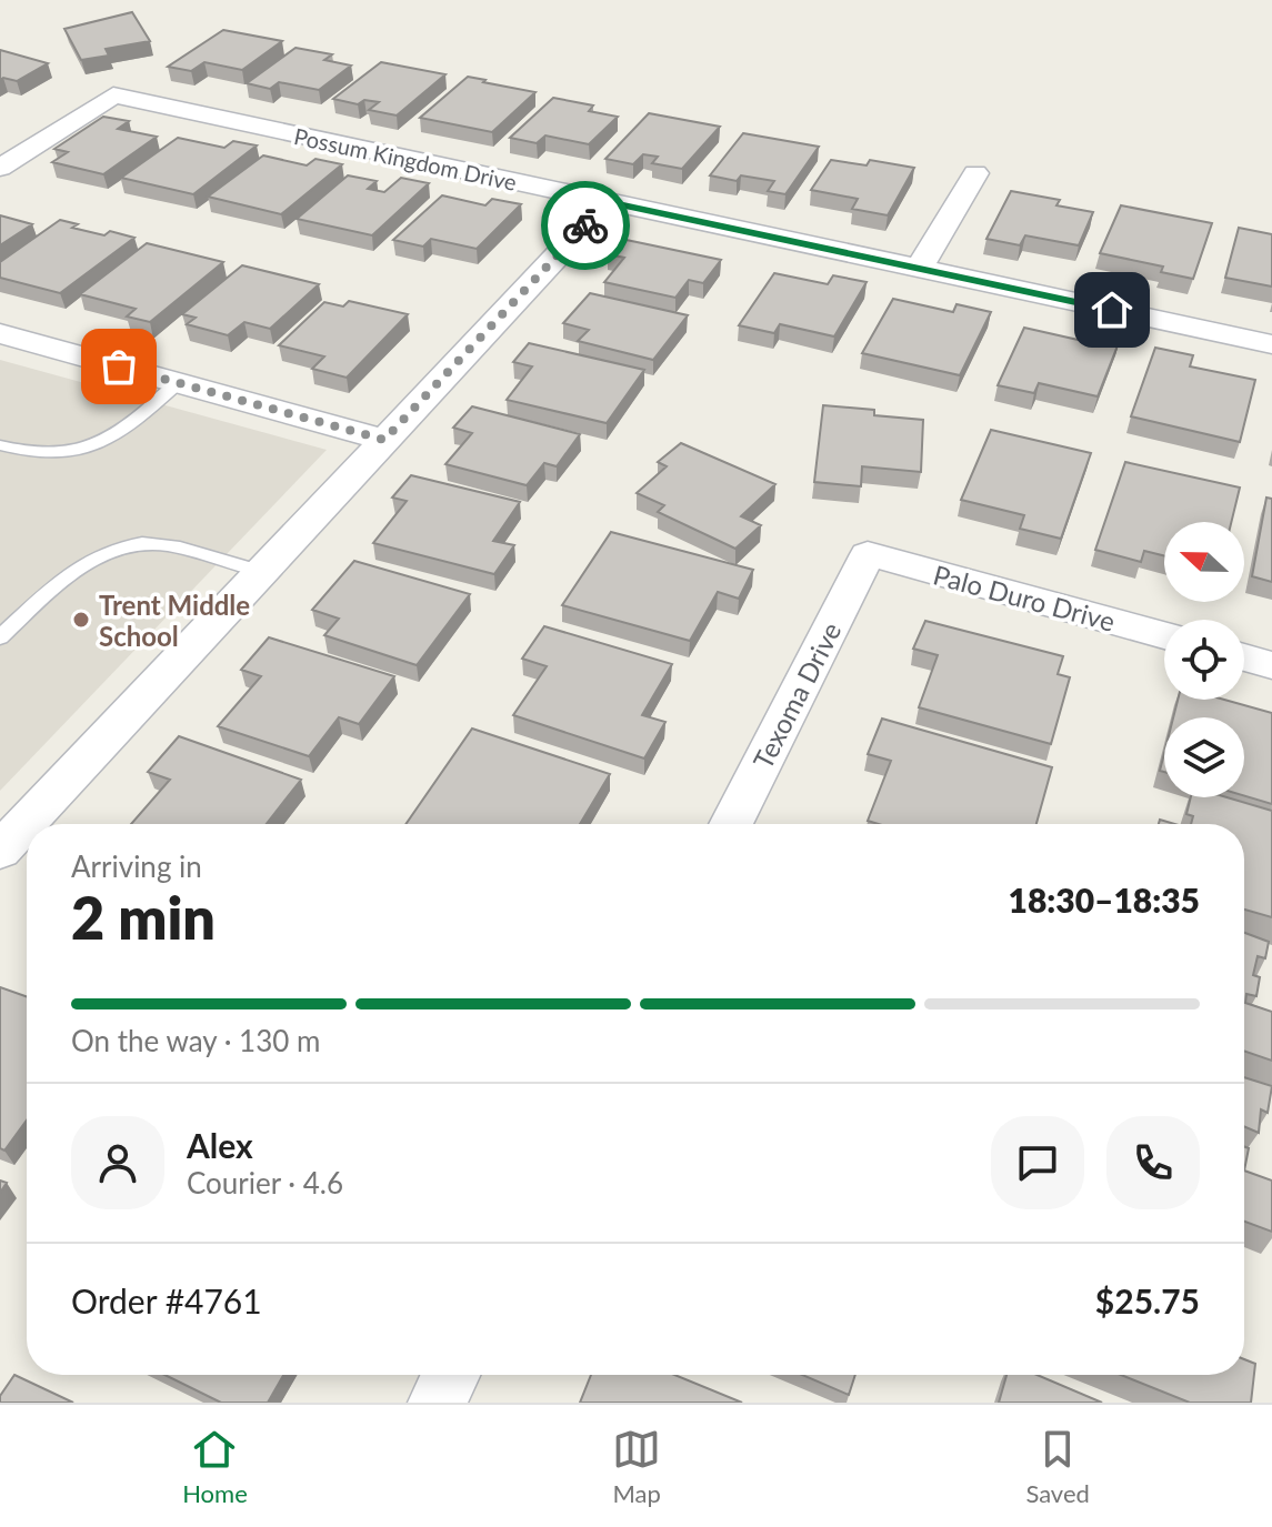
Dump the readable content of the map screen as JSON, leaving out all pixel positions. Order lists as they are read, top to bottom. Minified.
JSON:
{"streets":{"street":["Possum Kingdom Drive","Palo Duro Drive","Texoma Drive"]},"crossings":[["Palo Duro Drive","Texoma Drive"]],"places":["Trent Middle School"],"north":"left","page":{"heading":["2 min","Arriving in","18:30–18:35"],"panel":["Alex","Courier · 4.6","Order #4761","$25.75"],"bar":"On the way · 130 m","tabs":["Home","Map","Saved"]}}
